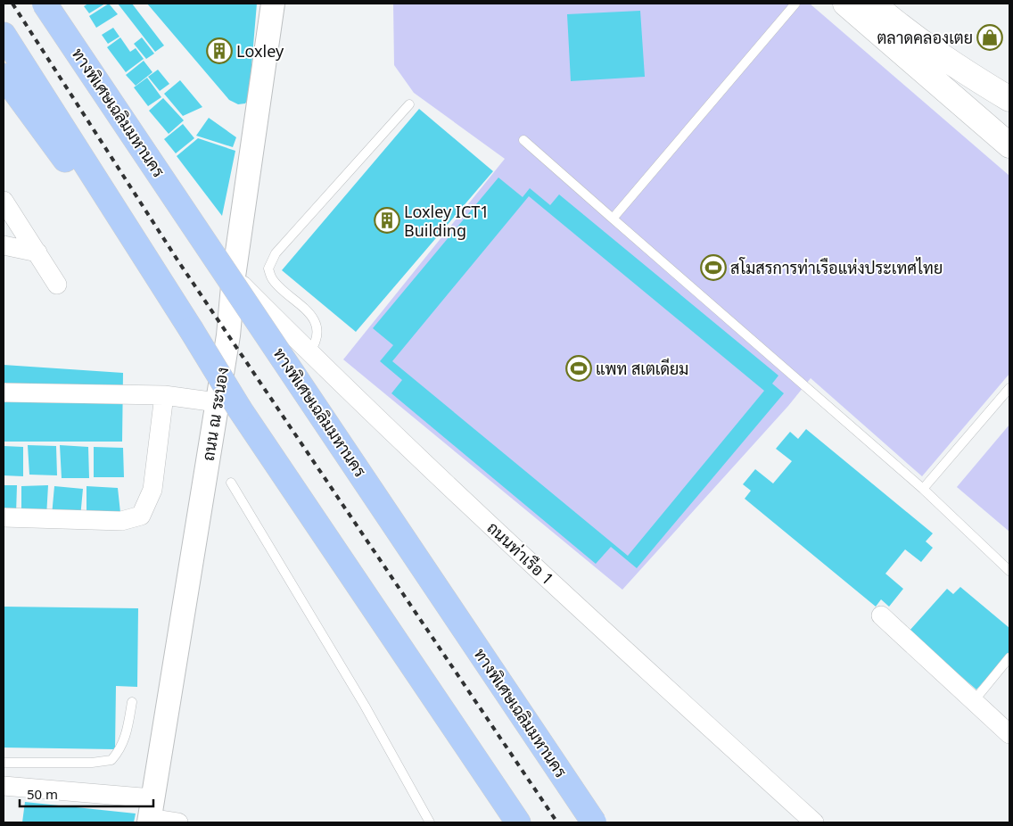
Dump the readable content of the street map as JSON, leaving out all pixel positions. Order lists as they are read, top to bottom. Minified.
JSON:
{"streets":{"highway":["ทางพิเศษเฉลิมมหานคร"],"street":["ถนน ณ ระนอง","ถนนท่าเรือ 1"]},"crossings":[["ถนน ณ ระนอง","ถนนท่าเรือ 1"]],"places":{"shop":["ตลาดคลองเตย"],"building":["Loxley","Loxley ICT1 Building"],"sports":["สโมสรการท่าเรือแห่งประเทศไทย","แพท สเตเดียม"]},"scale_bar":"50 m"}
